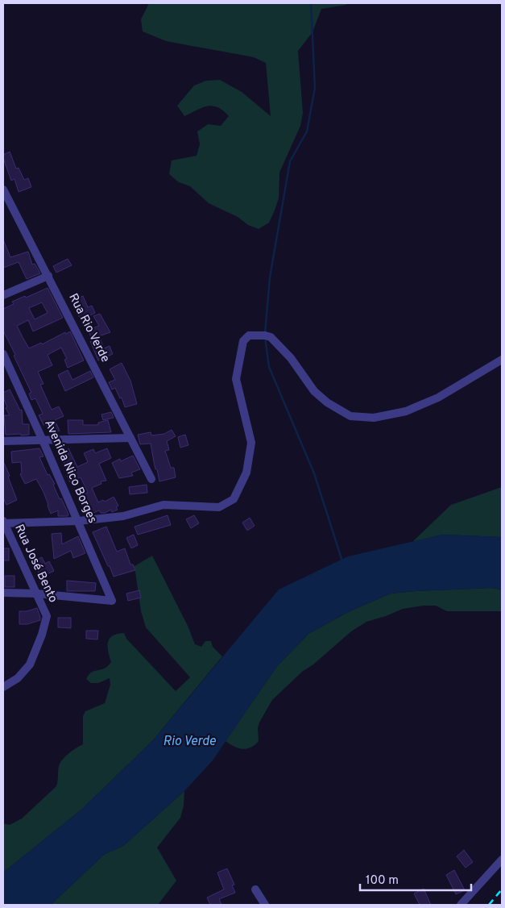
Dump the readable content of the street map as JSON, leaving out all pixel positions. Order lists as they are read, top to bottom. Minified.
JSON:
{"streets":{"street":["Rua Rio Verde","Avenida Nico Borges","Rua José Bento"]},"crossings":[["Avenida Nico Borges","Rua José Bento"]],"water":["Rio Verde"],"scale_bar":"100 m"}
